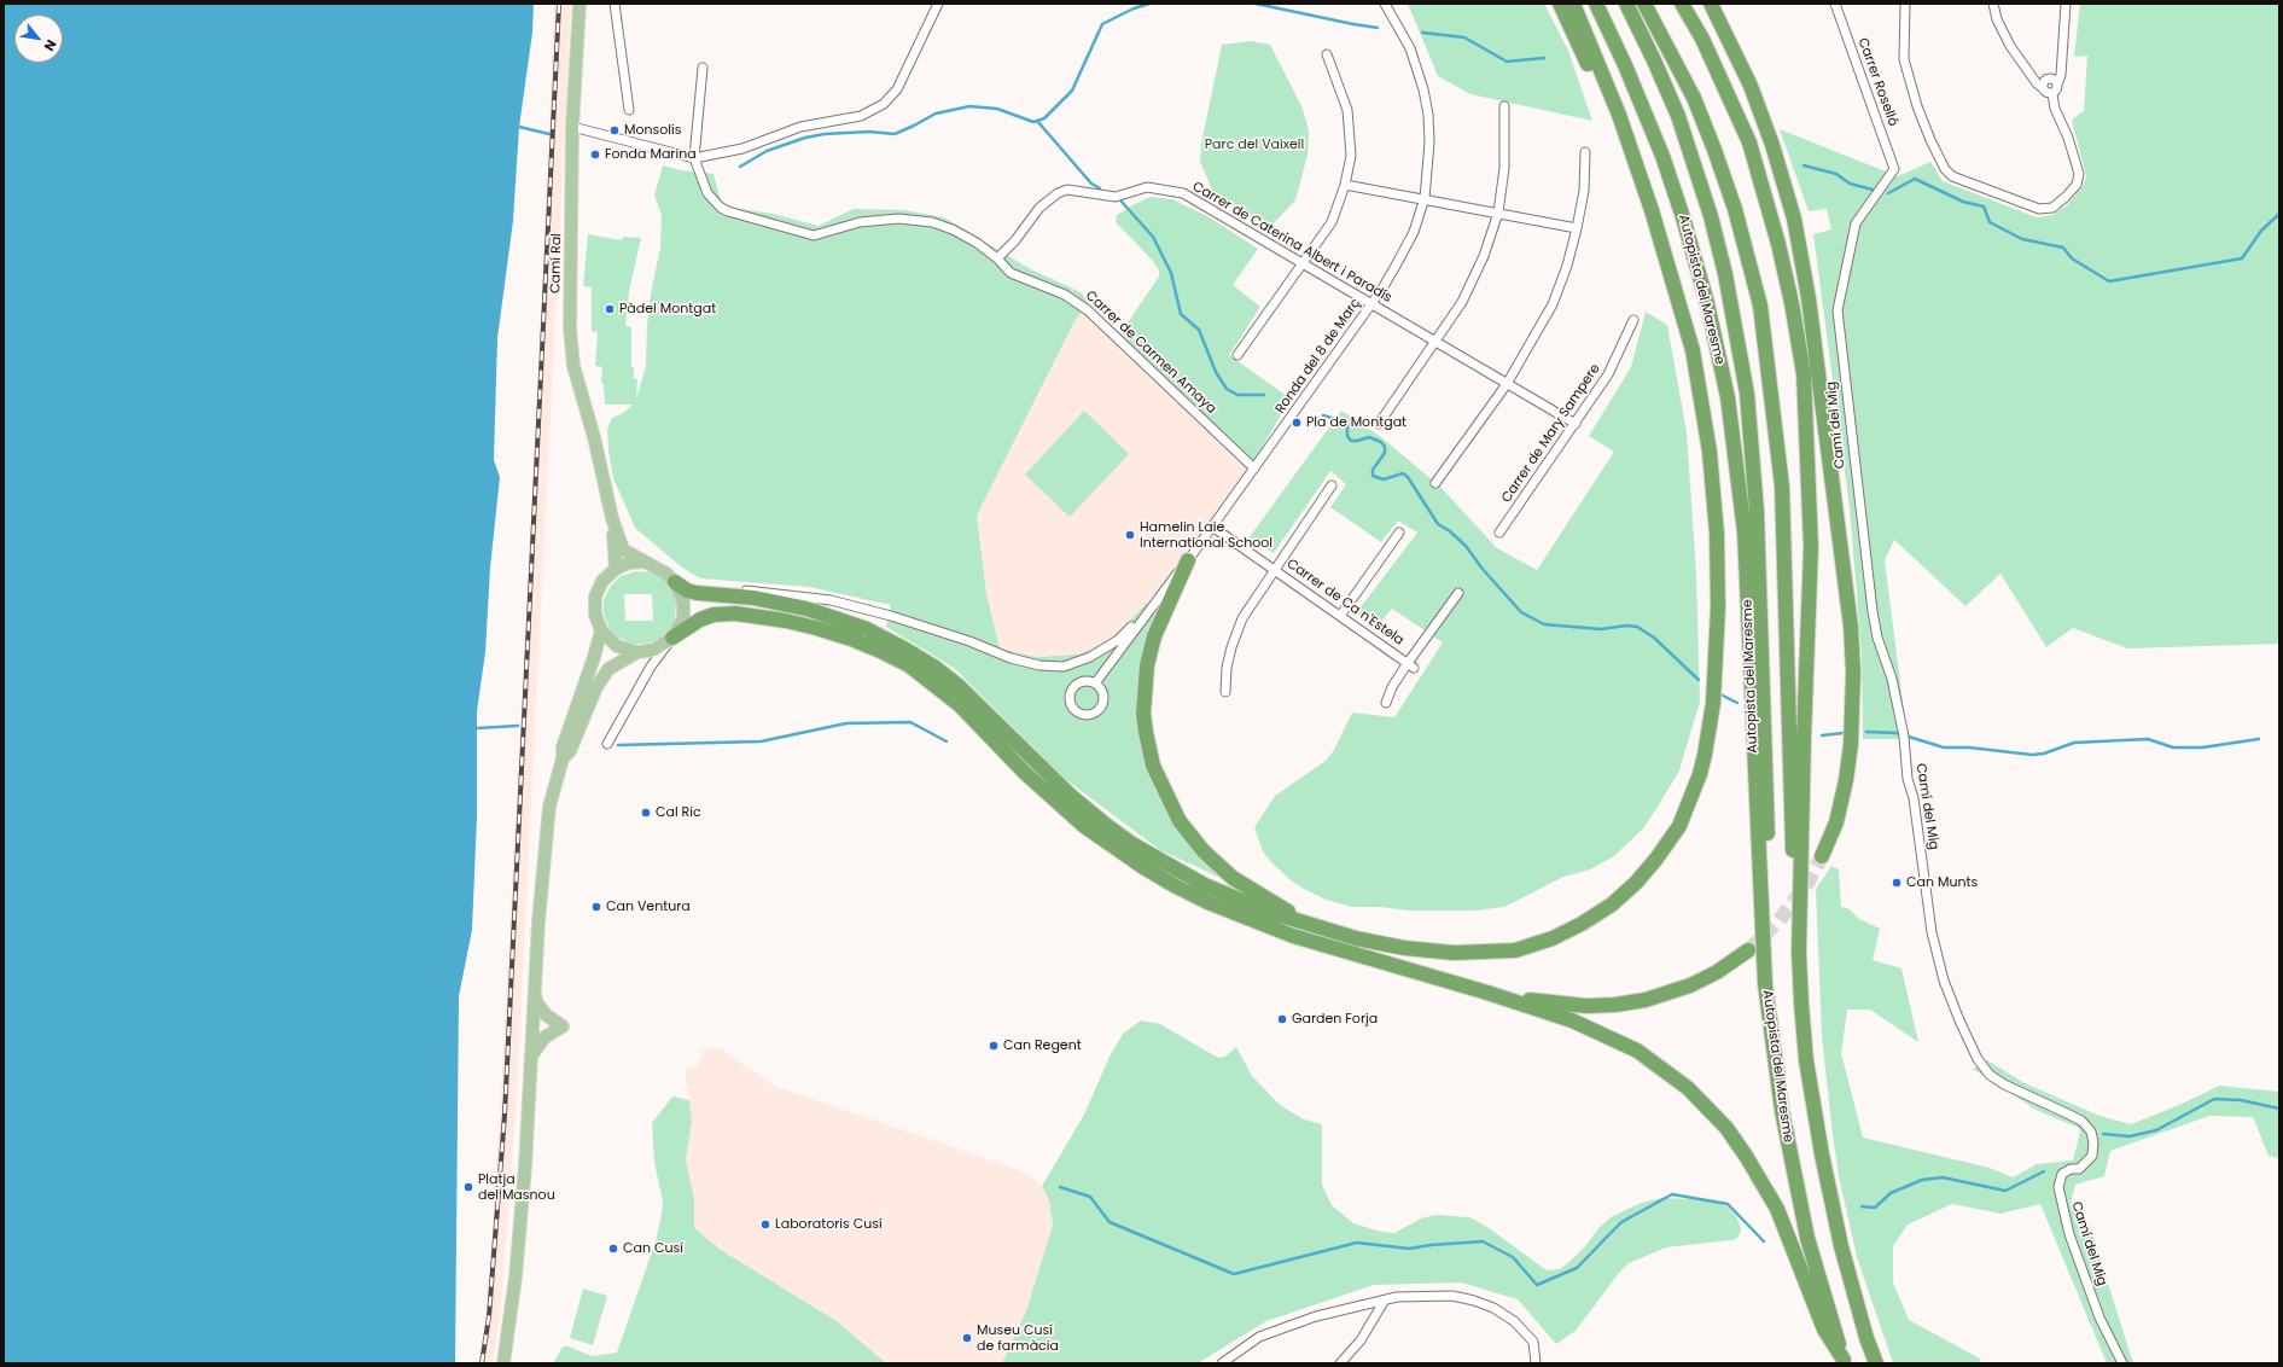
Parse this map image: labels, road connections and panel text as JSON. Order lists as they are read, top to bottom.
{
  "streets": {
    "highway": ["Autopista del Maresme"],
    "main road": ["Camí Ral"],
    "street": [
      "Carrer Roselló",
      "Carrer de Caterina Albert i Paradís",
      "Carrer de Carmen Amaya",
      "Ronda del 8 de Març",
      "Camí del Mig",
      "Carrer de Mary Sampere",
      "Carrer de Ca n'Estela"
    ]
  },
  "crossings": [
    ["Carrer Roselló", "Camí del Mig"],
    ["Carrer de Caterina Albert i Paradís", "Carrer de Carmen Amaya"],
    ["Carrer de Caterina Albert i Paradís", "Ronda del 8 de Març"],
    ["Carrer de Caterina Albert i Paradís", "Carrer de Mary Sampere"],
    ["Carrer de Carmen Amaya", "Ronda del 8 de Març"],
    ["Ronda del 8 de Març", "Carrer de Ca n'Estela"]
  ],
  "parks": ["Parc del Vaixell"],
  "places": [
    "Monsolís",
    "Fonda Marina",
    "Pàdel Montgat",
    "Pla de Montgat",
    "Hamelin Laie International School",
    "Cal Ric",
    "Can Munts",
    "Can Ventura",
    "Garden Forja",
    "Can Regent",
    "Platja del Masnou",
    "Laboratoris Cusí",
    "Can Cusí",
    "Museu Cusí de farmàcia"
  ],
  "north": "bottom right"
}
